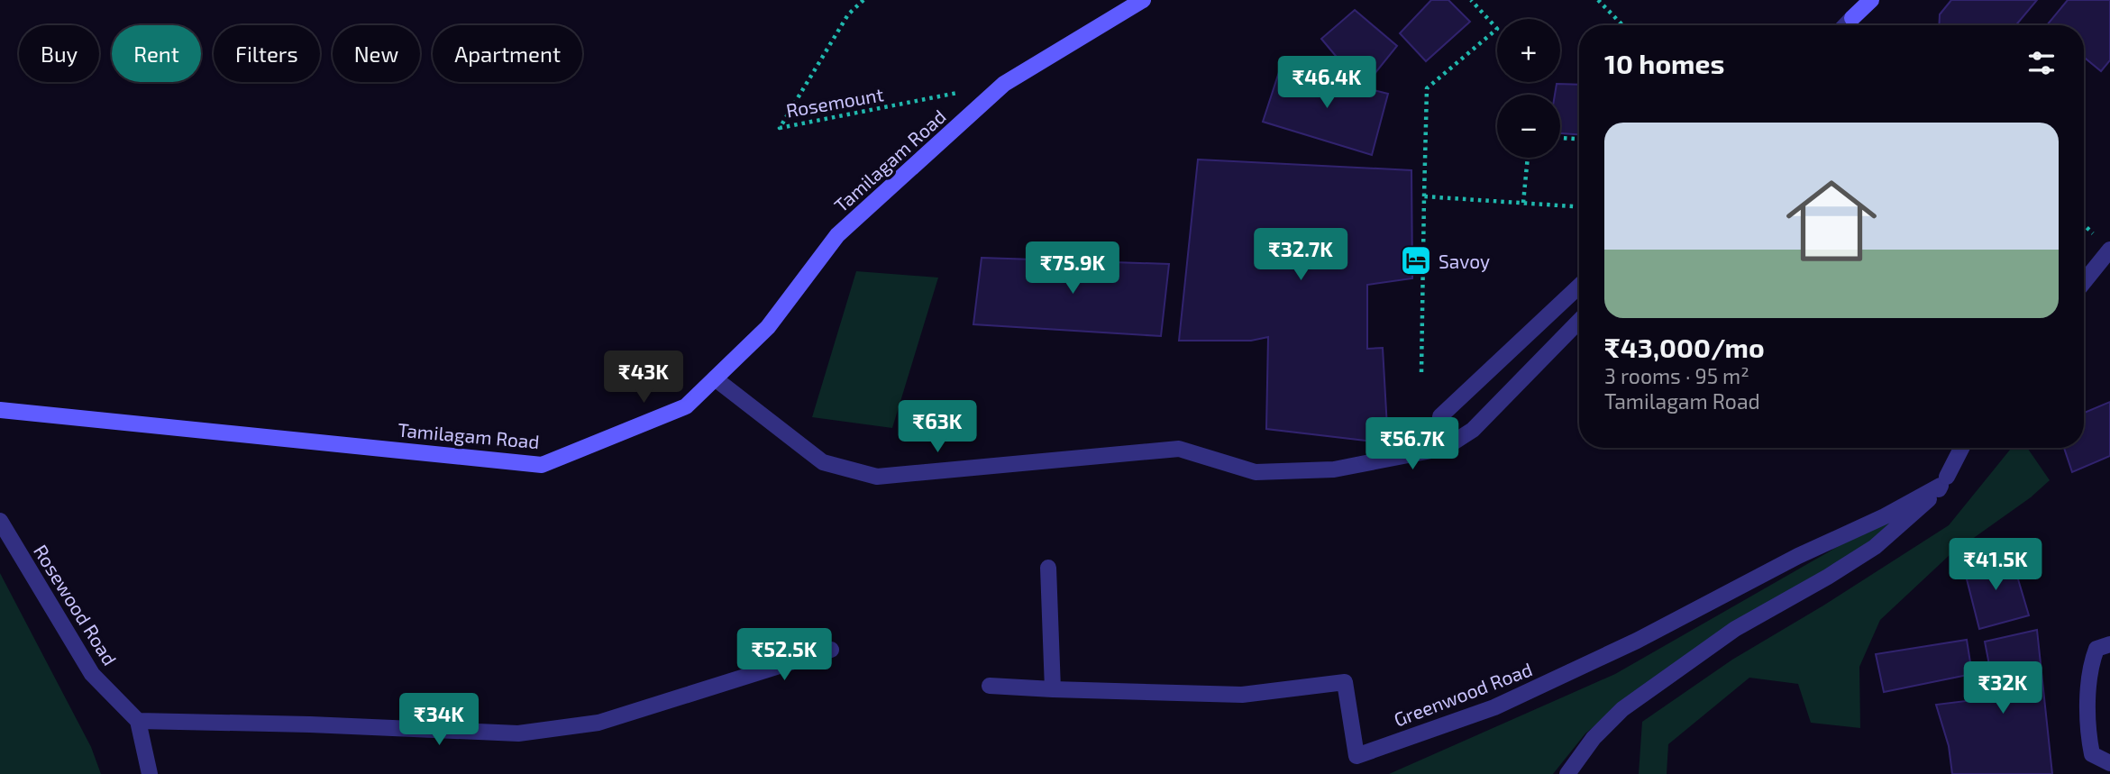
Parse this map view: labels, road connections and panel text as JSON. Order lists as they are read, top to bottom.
{
  "streets": {
    "street": ["Tamilagam Road", "Rosewood Road", "Greenwood Road"],
    "path": ["Rosemount"]
  },
  "crossings": [
    ["Rosemount", "Tamilagam Road"]
  ],
  "places": {
    "hotel": ["Savoy"]
  },
  "page": {
    "map_buttons": ["+", "−"],
    "chip": [
      "Buy",
      "Rent",
      "Filters",
      "New",
      "Apartment"
    ],
    "heading": "10 homes",
    "price": [
      "₹46.4K",
      "₹32.7K",
      "₹75.9K",
      "₹43K",
      "₹63K",
      "₹56.7K",
      "₹41.5K",
      "₹52.5K",
      "₹32K",
      "₹34K"
    ],
    "list": [
      {
        "name": "₹43,000/mo",
        "note": "3 rooms · 95 m² · Tamilagam Road"
      }
    ]
  }
}
